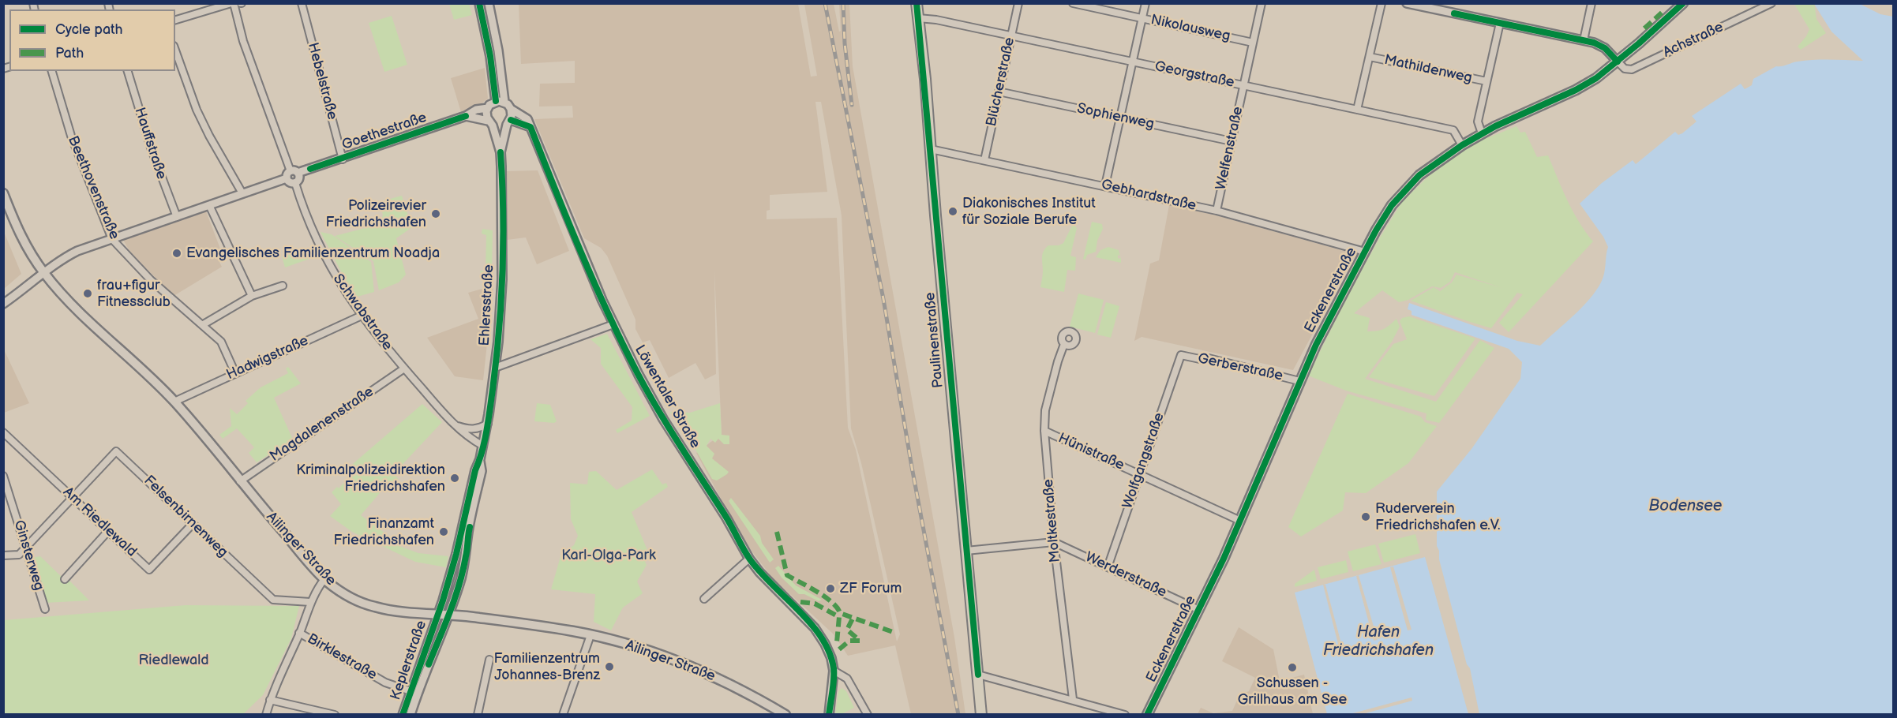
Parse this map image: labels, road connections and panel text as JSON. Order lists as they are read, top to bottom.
{
  "streets": {
    "main road": ["Eckenerstraße", "Paulinenstraße", "Ailinger Straße"],
    "street": [
      "Nikolausweg",
      "Achstraße",
      "Mathildenweg",
      "Georgstraße",
      "Hebelstraße",
      "Blücherstraße",
      "Sophienweg",
      "Goethestraße",
      "Hauffstraße",
      "Welfenstraße",
      "Beethovenstraße",
      "Gebhardstraße",
      "Ehlersstraße",
      "Schwabstraße",
      "Hadwigstraße",
      "Gerberstraße",
      "Löwentaler Straße",
      "Magdalenenstraße",
      "Hünistraße",
      "Wolfgangstraße",
      "Felsenbirnenweg",
      "Moltkestraße",
      "Am Riedlewald",
      "Ginsterweg",
      "Werderstraße",
      "Birklestraße",
      "Keplerstraße"
    ]
  },
  "crossings": [
    ["Nikolausweg", "Welfenstraße"],
    ["Achstraße", "Eckenerstraße"],
    ["Georgstraße", "Blücherstraße"],
    ["Georgstraße", "Welfenstraße"],
    ["Georgstraße", "Eckenerstraße"],
    ["Georgstraße", "Paulinenstraße"],
    ["Hebelstraße", "Goethestraße"],
    ["Blücherstraße", "Sophienweg"],
    ["Blücherstraße", "Gebhardstraße"],
    ["Sophienweg", "Welfenstraße"],
    ["Goethestraße", "Hauffstraße"],
    ["Goethestraße", "Beethovenstraße"],
    ["Goethestraße", "Ehlersstraße"],
    ["Goethestraße", "Schwabstraße"],
    ["Goethestraße", "Löwentaler Straße"],
    ["Goethestraße", "Ailinger Straße"],
    ["Welfenstraße", "Gebhardstraße"],
    ["Beethovenstraße", "Hadwigstraße"],
    ["Gebhardstraße", "Eckenerstraße"],
    ["Gebhardstraße", "Paulinenstraße"],
    ["Eckenerstraße", "Gerberstraße"],
    ["Eckenerstraße", "Hünistraße"],
    ["Eckenerstraße", "Werderstraße"],
    ["Ehlersstraße", "Schwabstraße"],
    ["Ehlersstraße", "Löwentaler Straße"],
    ["Ehlersstraße", "Ailinger Straße"],
    ["Ehlersstraße", "Keplerstraße"],
    ["Schwabstraße", "Hadwigstraße"],
    ["Schwabstraße", "Magdalenenstraße"],
    ["Hadwigstraße", "Ailinger Straße"],
    ["Gerberstraße", "Wolfgangstraße"],
    ["Magdalenenstraße", "Ailinger Straße"],
    ["Hünistraße", "Wolfgangstraße"],
    ["Hünistraße", "Moltkestraße"],
    ["Wolfgangstraße", "Werderstraße"],
    ["Felsenbirnenweg", "Am Riedlewald"],
    ["Moltkestraße", "Werderstraße"],
    ["Ailinger Straße", "Keplerstraße"],
    ["Birklestraße", "Keplerstraße"]
  ],
  "water": ["Bodensee", "Hafen Friedrichshafen"],
  "parks": ["Karl-Olga-Park", "Riedlewald"],
  "places": [
    "Diakonisches Institut für Soziale Berufe",
    "Polizeirevier Friedrichshafen",
    "Evangelisches Familienzentrum Noadja",
    "frau+figur Fitnessclub",
    "Kriminalpolizeidirektion Friedrichshafen",
    "Ruderverein Friedrichshafen e.V.",
    "Finanzamt Friedrichshafen",
    "ZF Forum",
    "Familienzentrum Johannes-Brenz",
    "Schussen - Grillhaus am See"
  ],
  "legend": ["Cycle path", "Path"]
}
